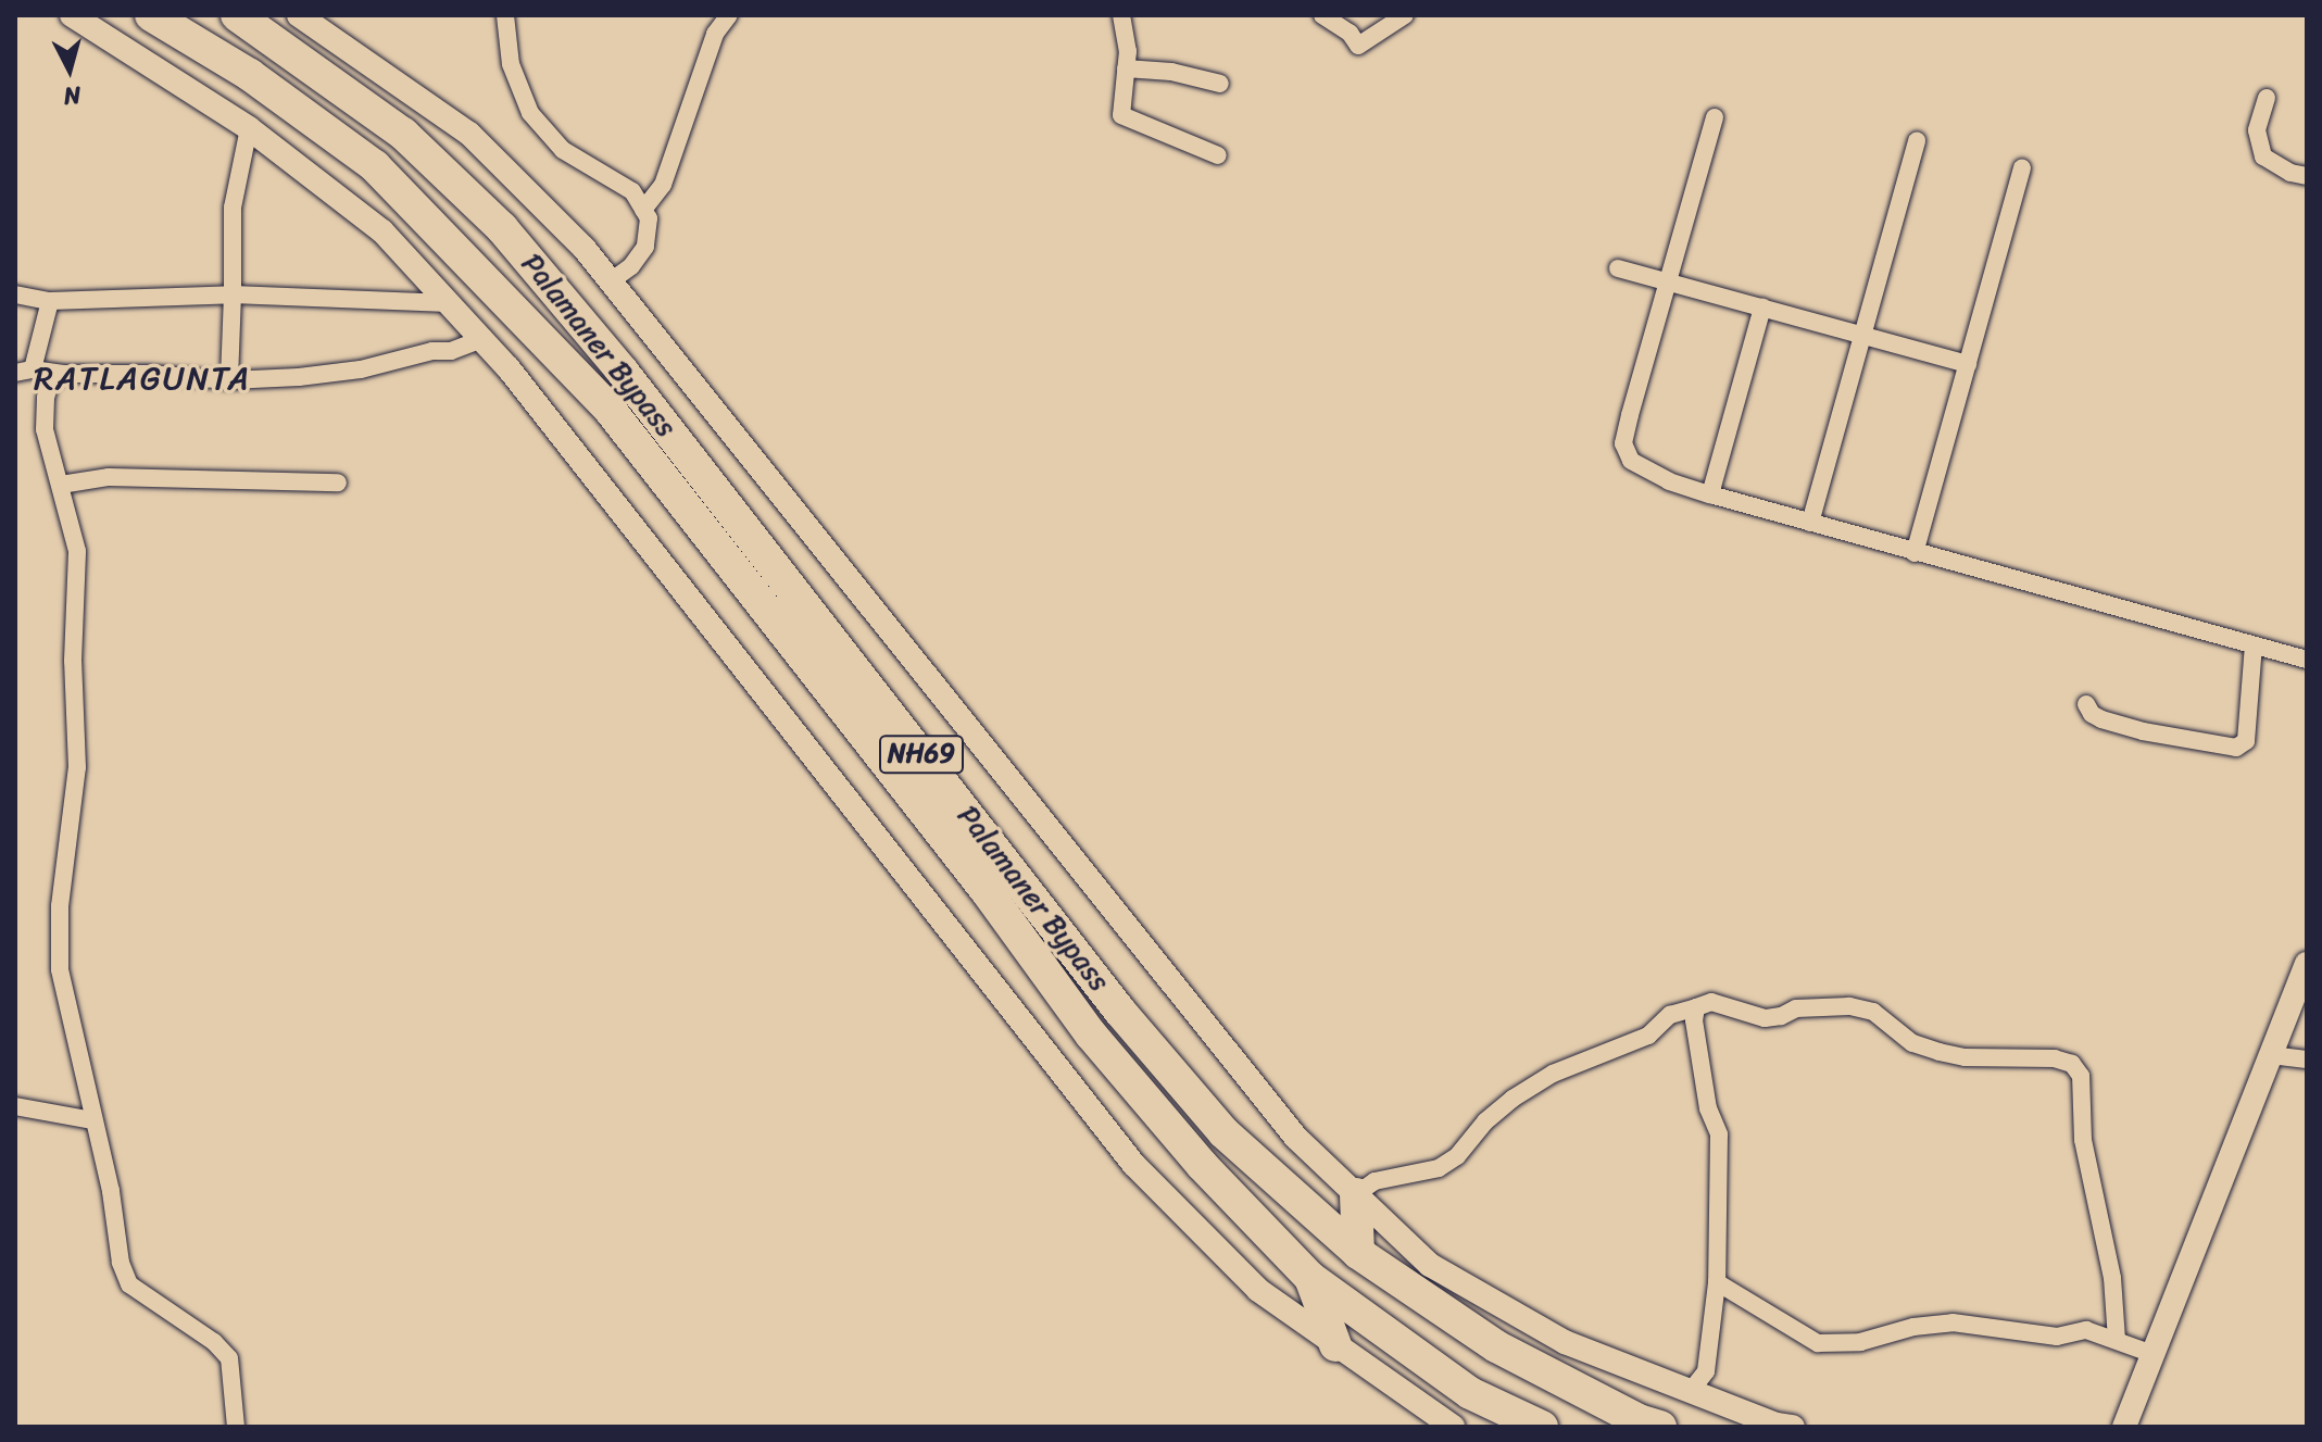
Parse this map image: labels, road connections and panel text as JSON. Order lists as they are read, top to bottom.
{
  "streets": {
    "highway": ["Palamaner Bypass", "NH69"]
  },
  "districts": ["RATLAGUNTA"],
  "north": "bottom"
}
